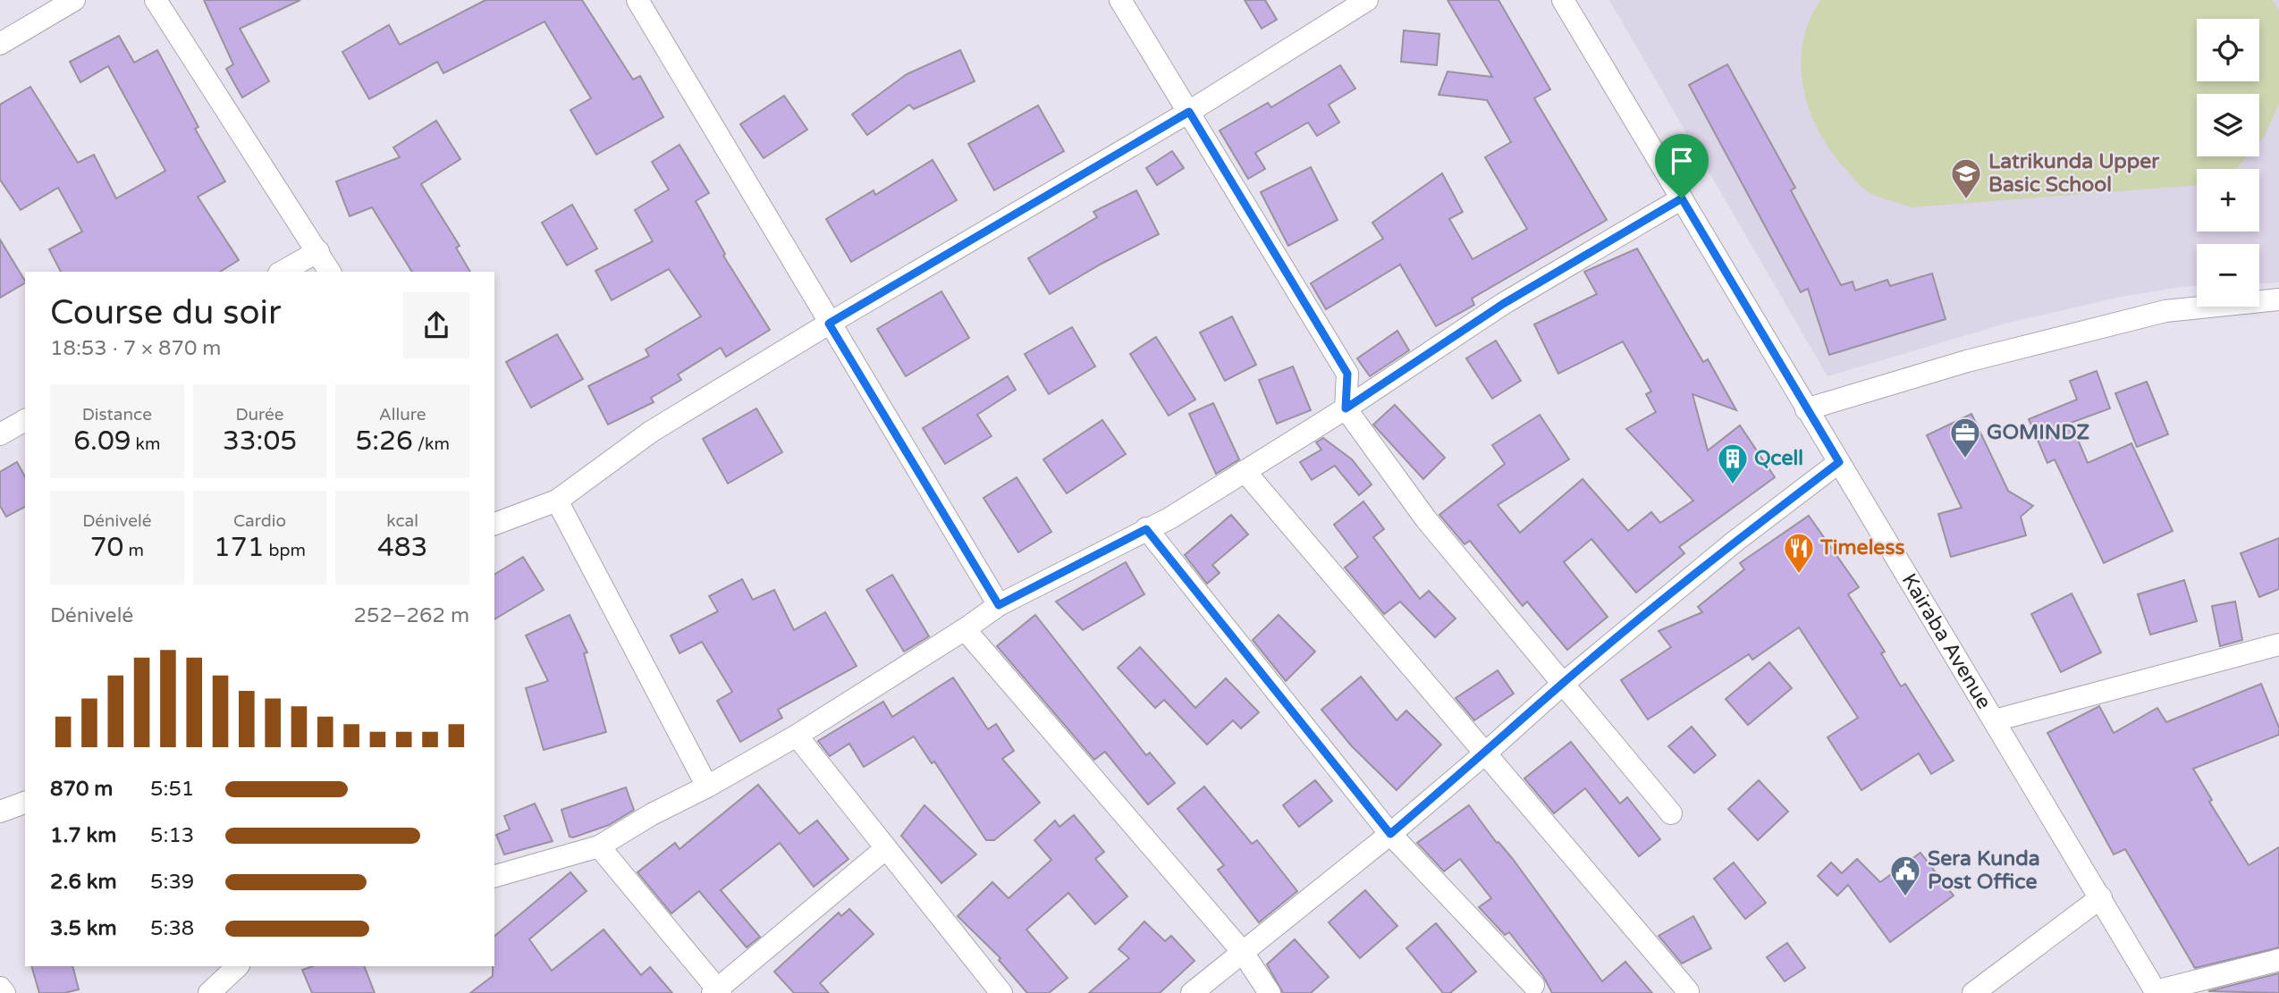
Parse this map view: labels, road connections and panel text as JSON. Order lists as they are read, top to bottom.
{
  "streets": {
    "street": ["Kairaba Avenue"]
  },
  "places": {
    "school or university": ["Latrikunda Upper Basic School"],
    "office": ["GOMINDZ"],
    "building": ["Qcell"],
    "restaurant": ["Timeless"],
    "public building": ["Sera Kunda Post Office"]
  },
  "page": {
    "map_buttons": ["+", "−"],
    "heading": ["Course du soir", "18:53 · 7 × 870 m"],
    "stats": [
      ["Distance", "6.09 km"],
      ["Durée", "33:05"],
      ["Allure", "5:26 /km"],
      ["Dénivelé", "70 m"],
      ["Cardio", "171 bpm"],
      ["kcal", "483"]
    ],
    "chart": ["Dénivelé", "252–262 m"],
    "list": [
      {
        "name": "870 m",
        "note": "5:51"
      },
      {
        "name": "1.7 km",
        "note": "5:13"
      },
      {
        "name": "2.6 km",
        "note": "5:39"
      },
      {
        "name": "3.5 km",
        "note": "5:38"
      }
    ]
  }
}
